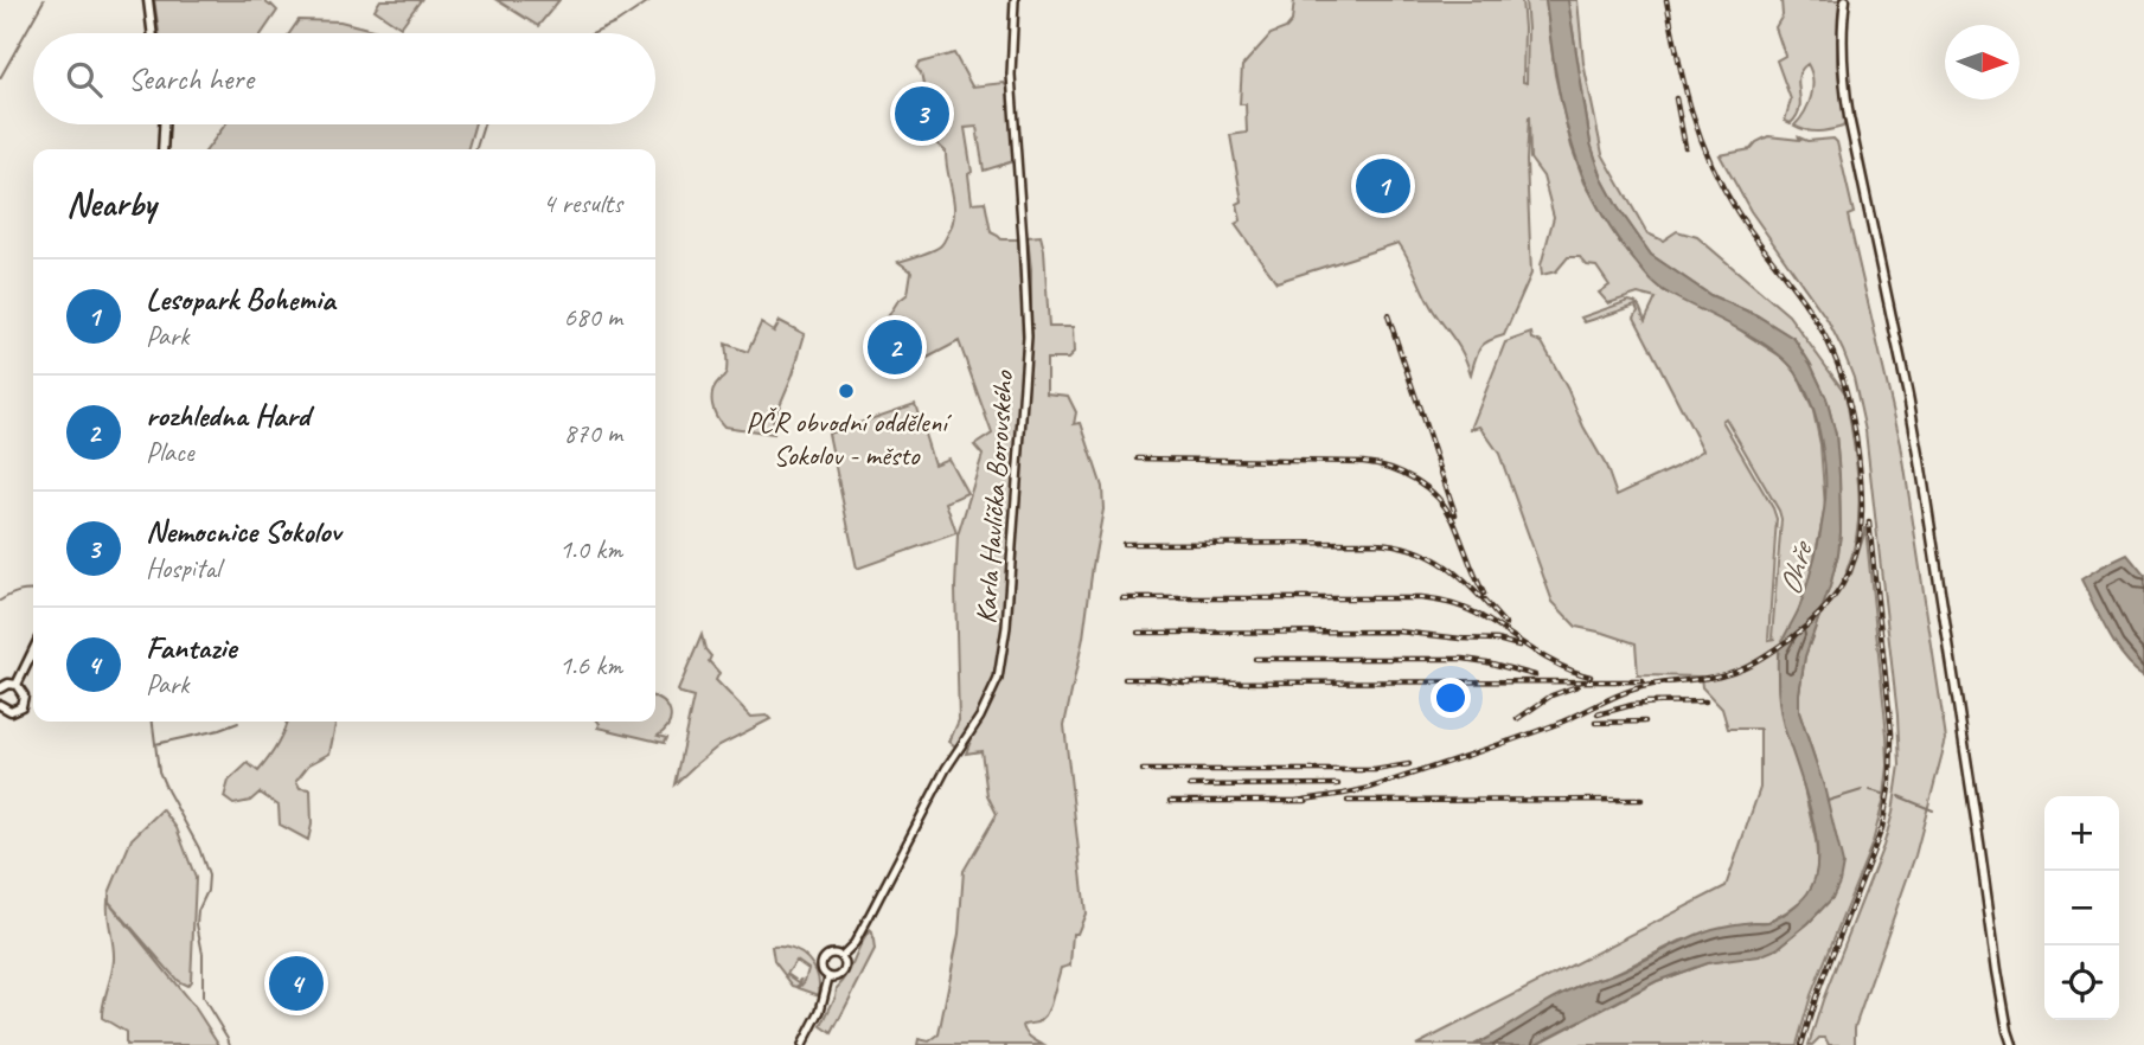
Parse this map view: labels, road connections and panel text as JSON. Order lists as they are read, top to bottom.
{
  "streets": {
    "street": ["Karla Havlíčka Borovského"]
  },
  "water": ["Ohře"],
  "places": ["PČR obvodní oddělení Sokolov - město"],
  "north": "right",
  "page": {
    "search": "Search here",
    "pins": [
      "3",
      "1",
      "2",
      "4"
    ],
    "heading": ["Nearby", "4 results"],
    "list": [
      {
        "mark": "1",
        "name": "Lesopark Bohemia",
        "note": "Park",
        "value": "680 m"
      },
      {
        "mark": "2",
        "name": "rozhledna Hard",
        "note": "Place",
        "value": "870 m"
      },
      {
        "mark": "3",
        "name": "Nemocnice Sokolov",
        "note": "Hospital",
        "value": "1.0 km"
      },
      {
        "mark": "4",
        "name": "Fantazie",
        "note": "Park",
        "value": "1.6 km"
      }
    ],
    "map_buttons": ["+", "−"]
  }
}
